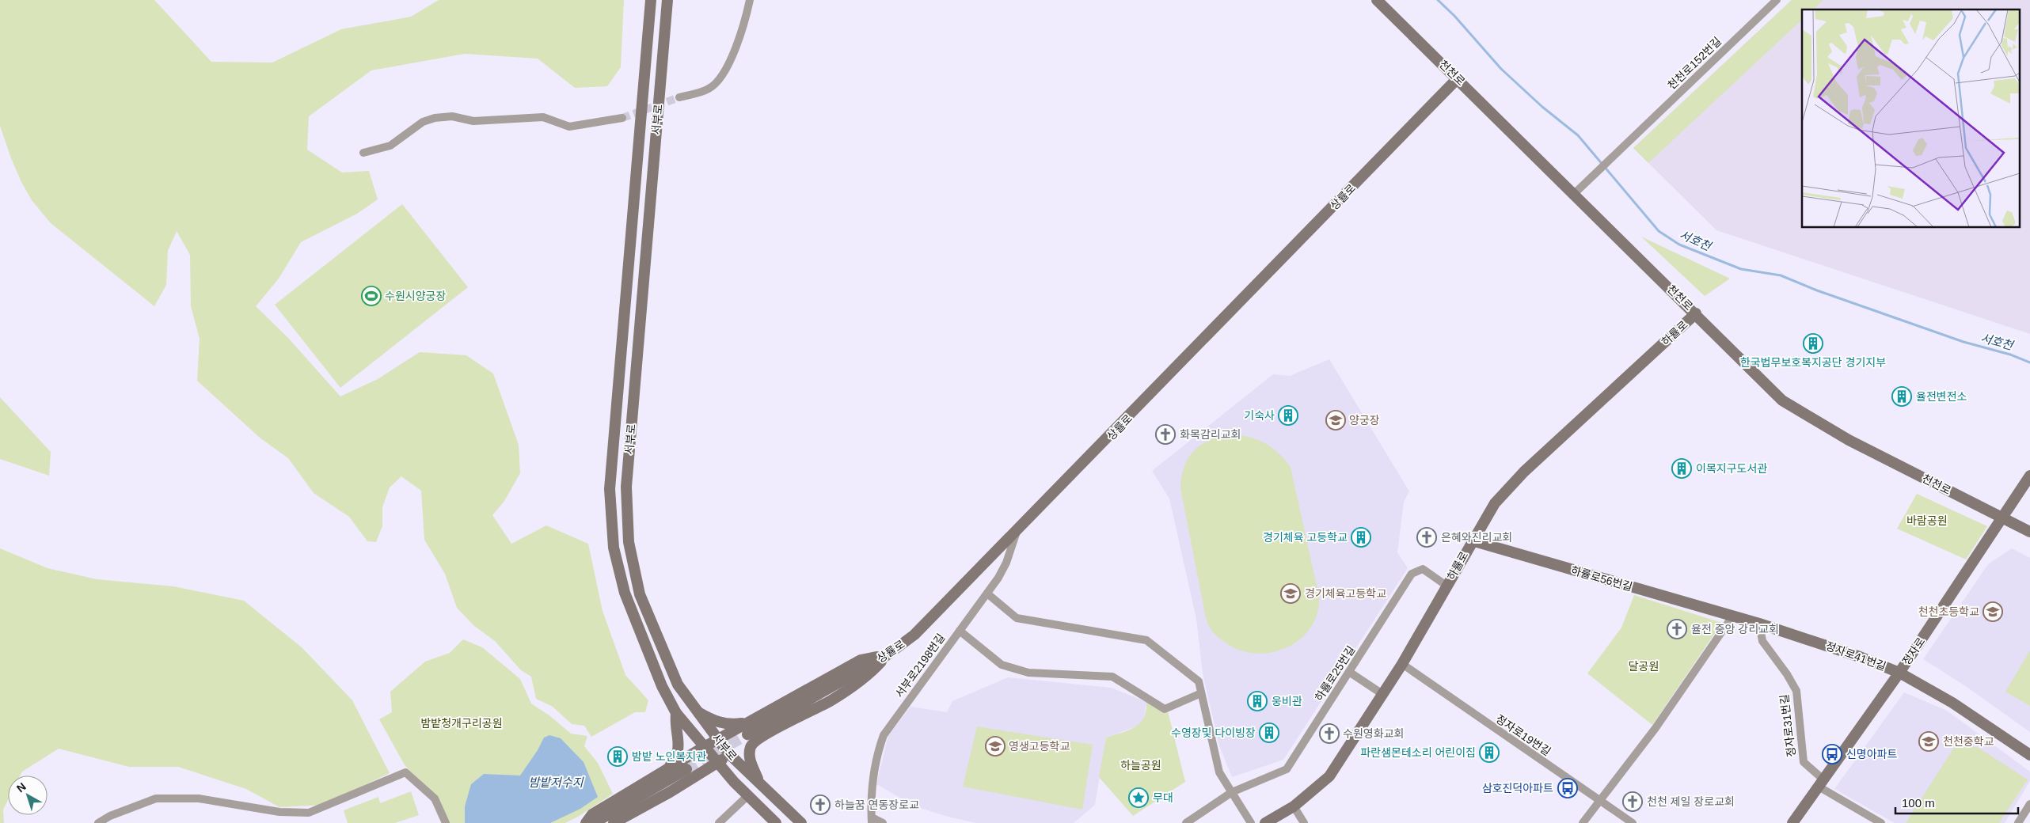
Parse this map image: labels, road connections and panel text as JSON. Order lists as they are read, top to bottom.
{
  "streets": {
    "street": [
      "천천로152번길",
      "천천로",
      "서부로",
      "상률로",
      "하률로",
      "하률로56번길",
      "정자로",
      "정자로41번길",
      "서부로2198번길",
      "하률로25번길",
      "정자로31번길",
      "정자로19번길"
    ]
  },
  "crossings": [
    ["천천로152번길", "천천로"],
    ["천천로", "상률로"],
    ["천천로", "하률로"],
    ["천천로", "정자로"],
    ["상률로", "서부로2198번길"],
    ["하률로", "하률로56번길"],
    ["하률로", "하률로25번길"],
    ["하률로", "정자로19번길"],
    ["하률로56번길", "정자로41번길"],
    ["정자로", "정자로41번길"],
    ["정자로", "정자로31번길"],
    ["정자로41번길", "정자로31번길"]
  ],
  "water": ["서호천", "밤밭저수지"],
  "parks": [
    "바람공원",
    "달공원",
    "밤밭청개구리공원",
    "하늘공원"
  ],
  "places": {
    "sports": ["수원시양궁장"],
    "building": [
      "한국법무보호복지공단 경기지부",
      "율전변전소",
      "기숙사",
      "이목지구도서관",
      "경기체육 고등학교",
      "웅비관",
      "수영장및 다이빙장",
      "파란샘몬테소리 어린이집",
      "밤밭 노인복지관"
    ],
    "school or university": [
      "양궁장",
      "경기체육고등학교",
      "천천초등학교",
      "천천중학교",
      "영생고등학교"
    ],
    "church": [
      "화목감리교회",
      "은혜와진리교회",
      "율전 중앙 강리교회",
      "수원영화교회",
      "천천 제일 장로교회",
      "하늘꿈 연동장로교"
    ],
    "bus stop": ["신명아파트", "삼호진덕아파트"],
    "place": ["무대"]
  },
  "scale_bar": "100 m",
  "north": "top left"
}
